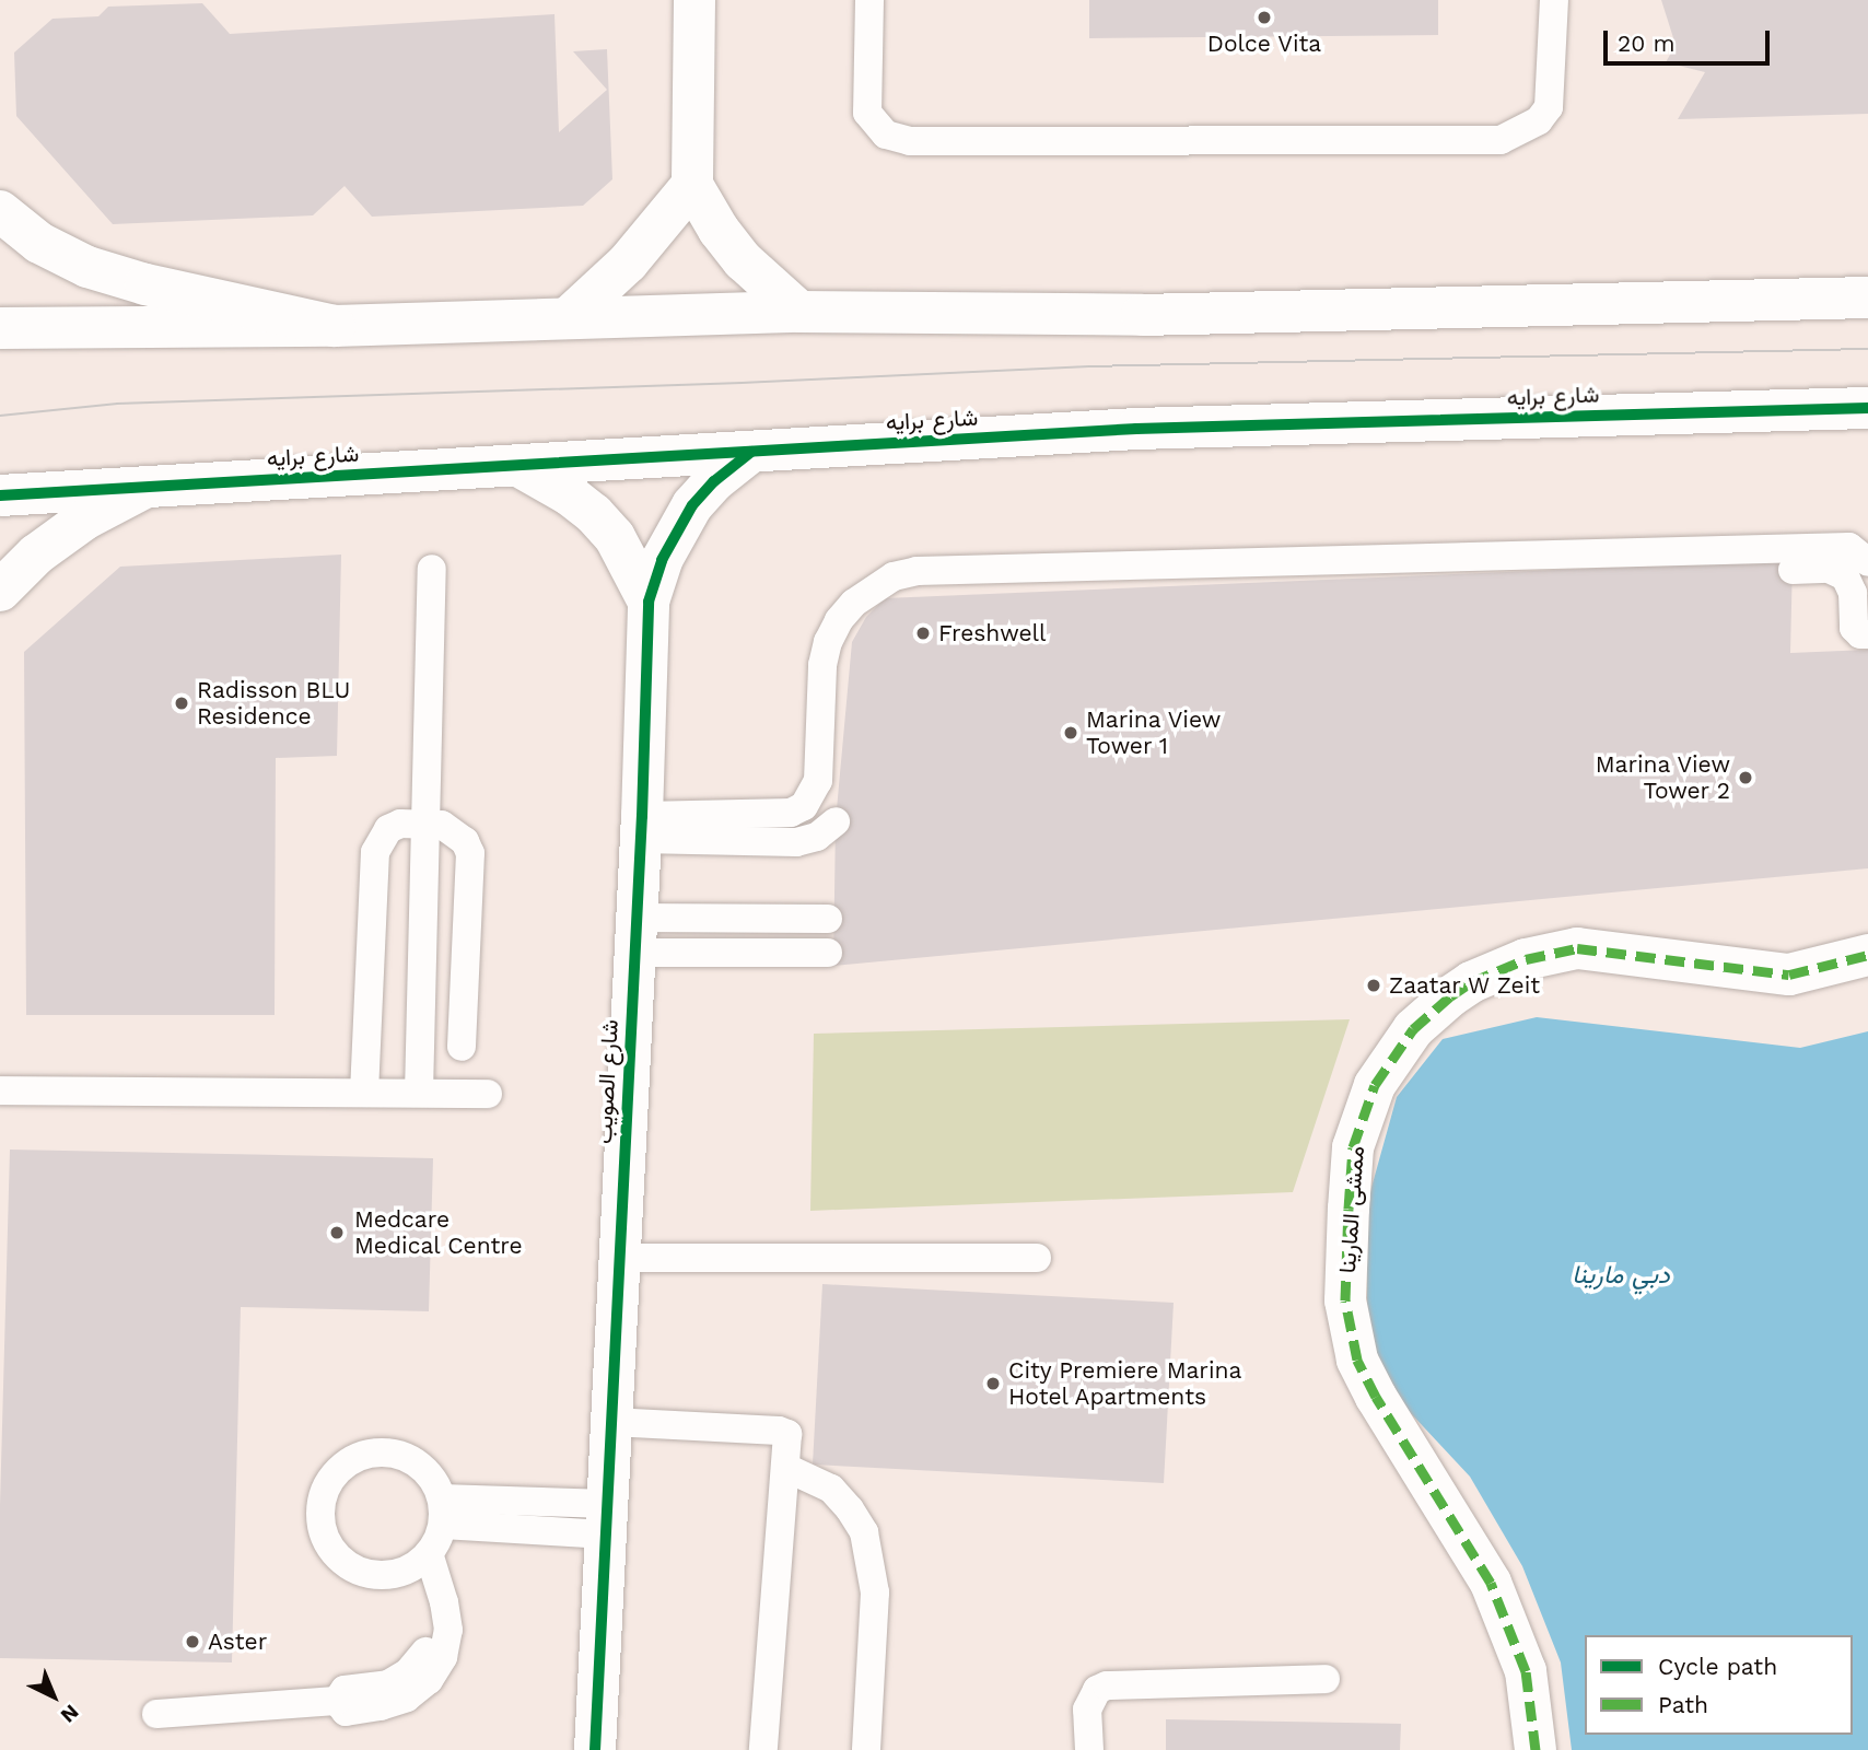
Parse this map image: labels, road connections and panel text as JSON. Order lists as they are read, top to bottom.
{
  "streets": {
    "street": ["شارع برايه", "شارع الصويب", "ممشى المارينا"]
  },
  "crossings": [
    ["شارع برايه", "شارع الصويب"]
  ],
  "water": ["دبي مارينا"],
  "places": [
    "Dolce Vita",
    "Freshwell",
    "Radisson BLU Residence",
    "Marina View Tower 1",
    "Marina View Tower 2",
    "Zaatar W Zeit",
    "Medcare Medical Centre",
    "City Premiere Marina Hotel Apartments",
    "Aster"
  ],
  "legend": ["Cycle path", "Path"],
  "scale_bar": "20 m",
  "north": "bottom right"
}
